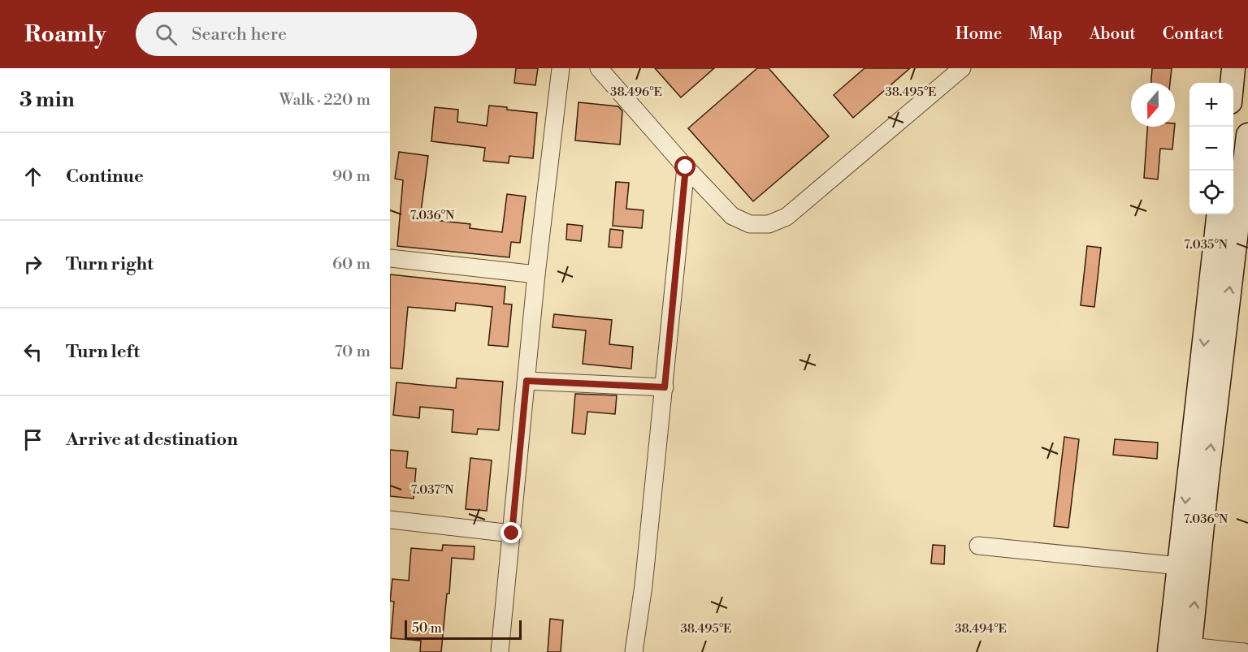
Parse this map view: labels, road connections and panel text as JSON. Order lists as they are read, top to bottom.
{
  "scale_bar": "50 m",
  "north": "bottom",
  "page": {
    "header": "Roamly",
    "search": "Search here",
    "nav": [
      "Home",
      "Map",
      "About",
      "Contact"
    ],
    "heading": ["3 min", "Walk · 220 m"],
    "map_buttons": ["+", "−"],
    "list": [
      ["Continue", "90 m"],
      ["Turn right", "60 m"],
      ["Turn left", "70 m"],
      "Arrive at destination"
    ],
    "scale": "50 m"
  },
  "coordinates": [
    "38.496°E",
    "38.495°E",
    "7.036°N",
    "7.035°N",
    "7.037°N",
    "38.494°E"
  ]
}
